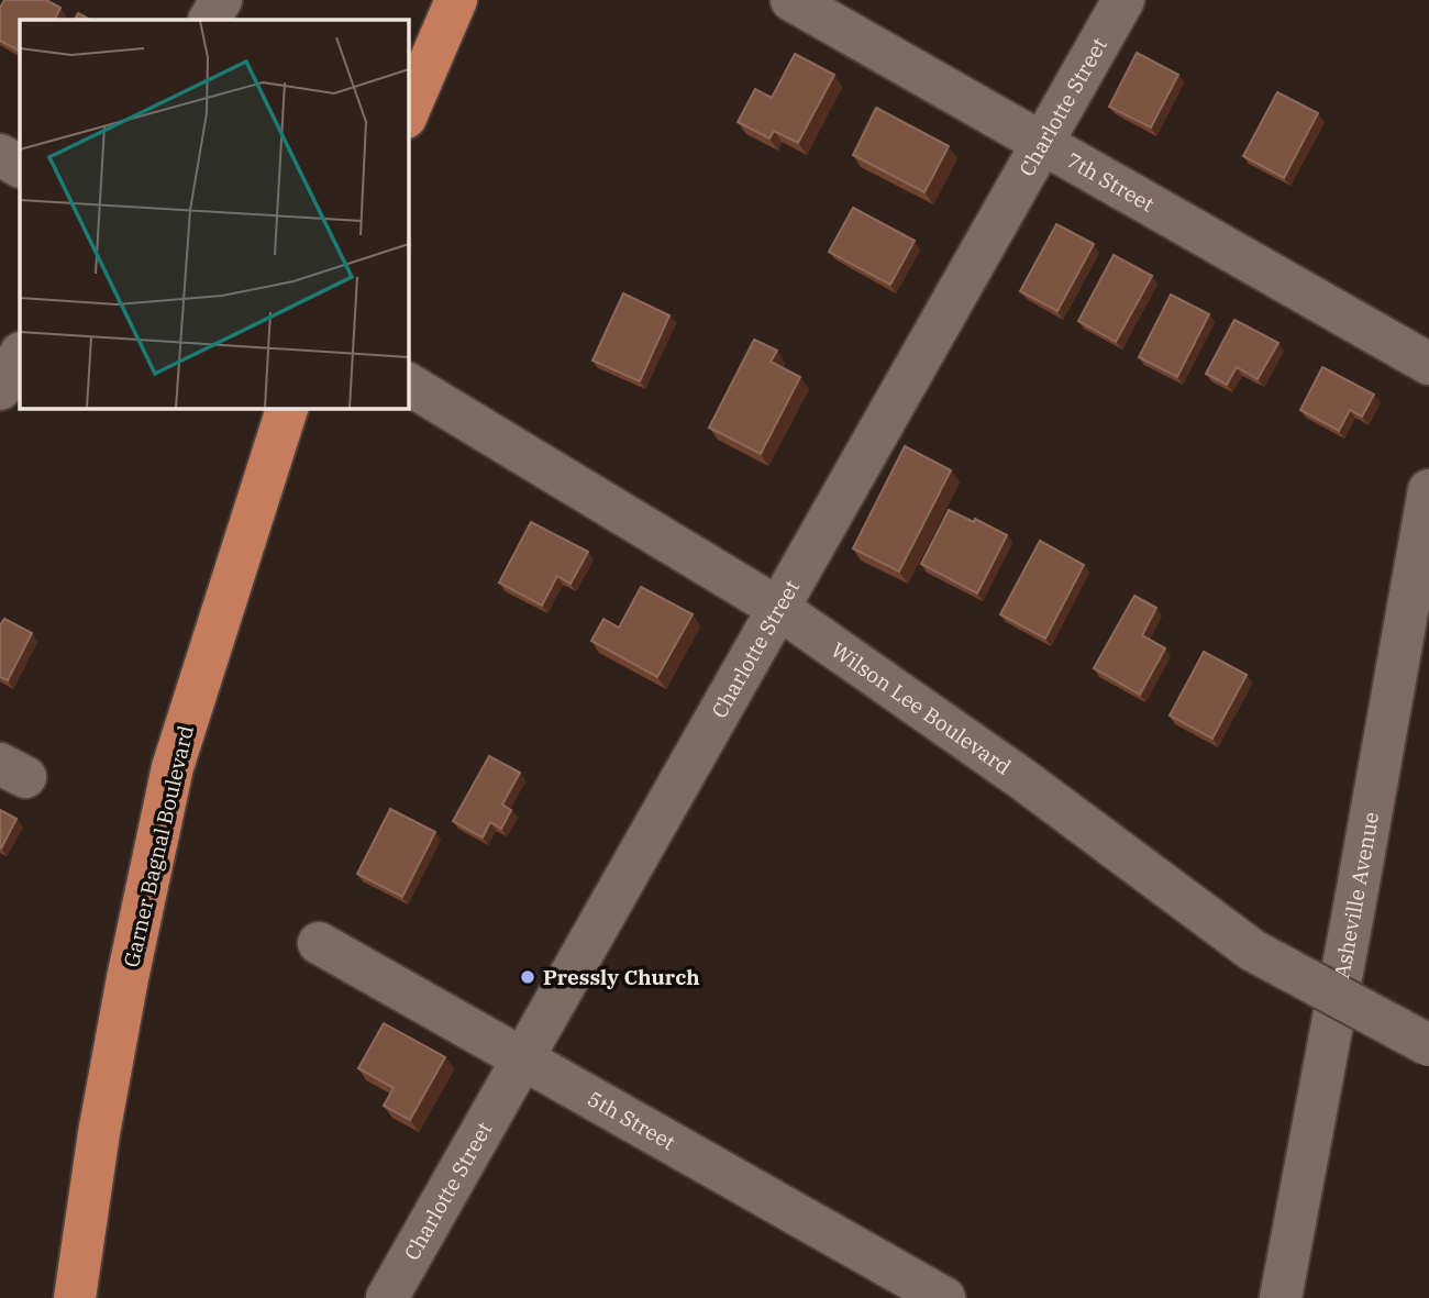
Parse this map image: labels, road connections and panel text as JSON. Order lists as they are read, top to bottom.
{
  "streets": {
    "highway": ["Garner Bagnal Boulevard"],
    "street": [
      "Charlotte Street",
      "7th Street",
      "Wilson Lee Boulevard",
      "Asheville Avenue",
      "5th Street"
    ]
  },
  "crossings": [
    ["Charlotte Street", "7th Street"],
    ["Charlotte Street", "Wilson Lee Boulevard"],
    ["Charlotte Street", "5th Street"]
  ],
  "places": ["Pressly Church"]
}
